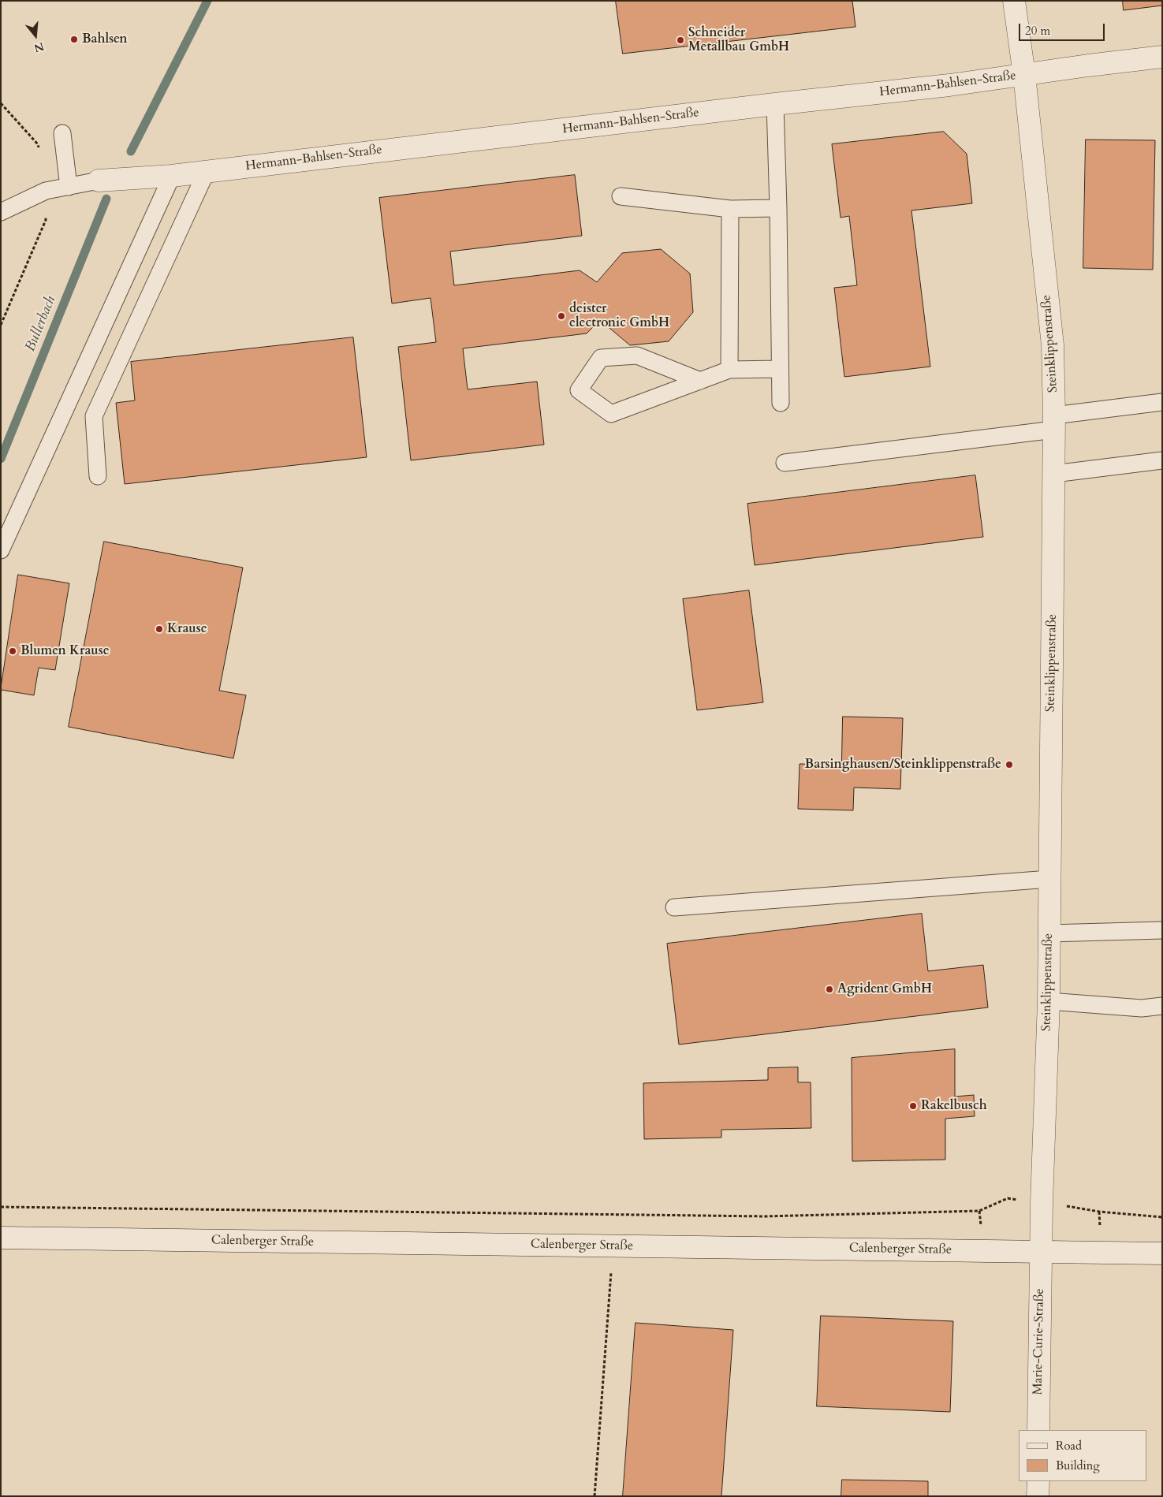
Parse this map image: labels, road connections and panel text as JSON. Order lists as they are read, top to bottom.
{
  "streets": {
    "street": [
      "Hermann-Bahlsen-Straße",
      "Steinklippenstraße",
      "Calenberger Straße",
      "Marie-Curie-Straße"
    ]
  },
  "crossings": [
    ["Hermann-Bahlsen-Straße", "Steinklippenstraße"],
    ["Steinklippenstraße", "Calenberger Straße"],
    ["Steinklippenstraße", "Marie-Curie-Straße"],
    ["Calenberger Straße", "Marie-Curie-Straße"]
  ],
  "water": ["Bullerbach"],
  "places": [
    "Bahlsen",
    "Schneider Metallbau GmbH",
    "deister electronic GmbH",
    "Krause",
    "Blumen Krause",
    "Barsinghausen/Steinklippenstraße",
    "Agrident GmbH",
    "Rakelbusch"
  ],
  "legend": ["Road", "Building"],
  "scale_bar": "20 m",
  "north": "bottom"
}
